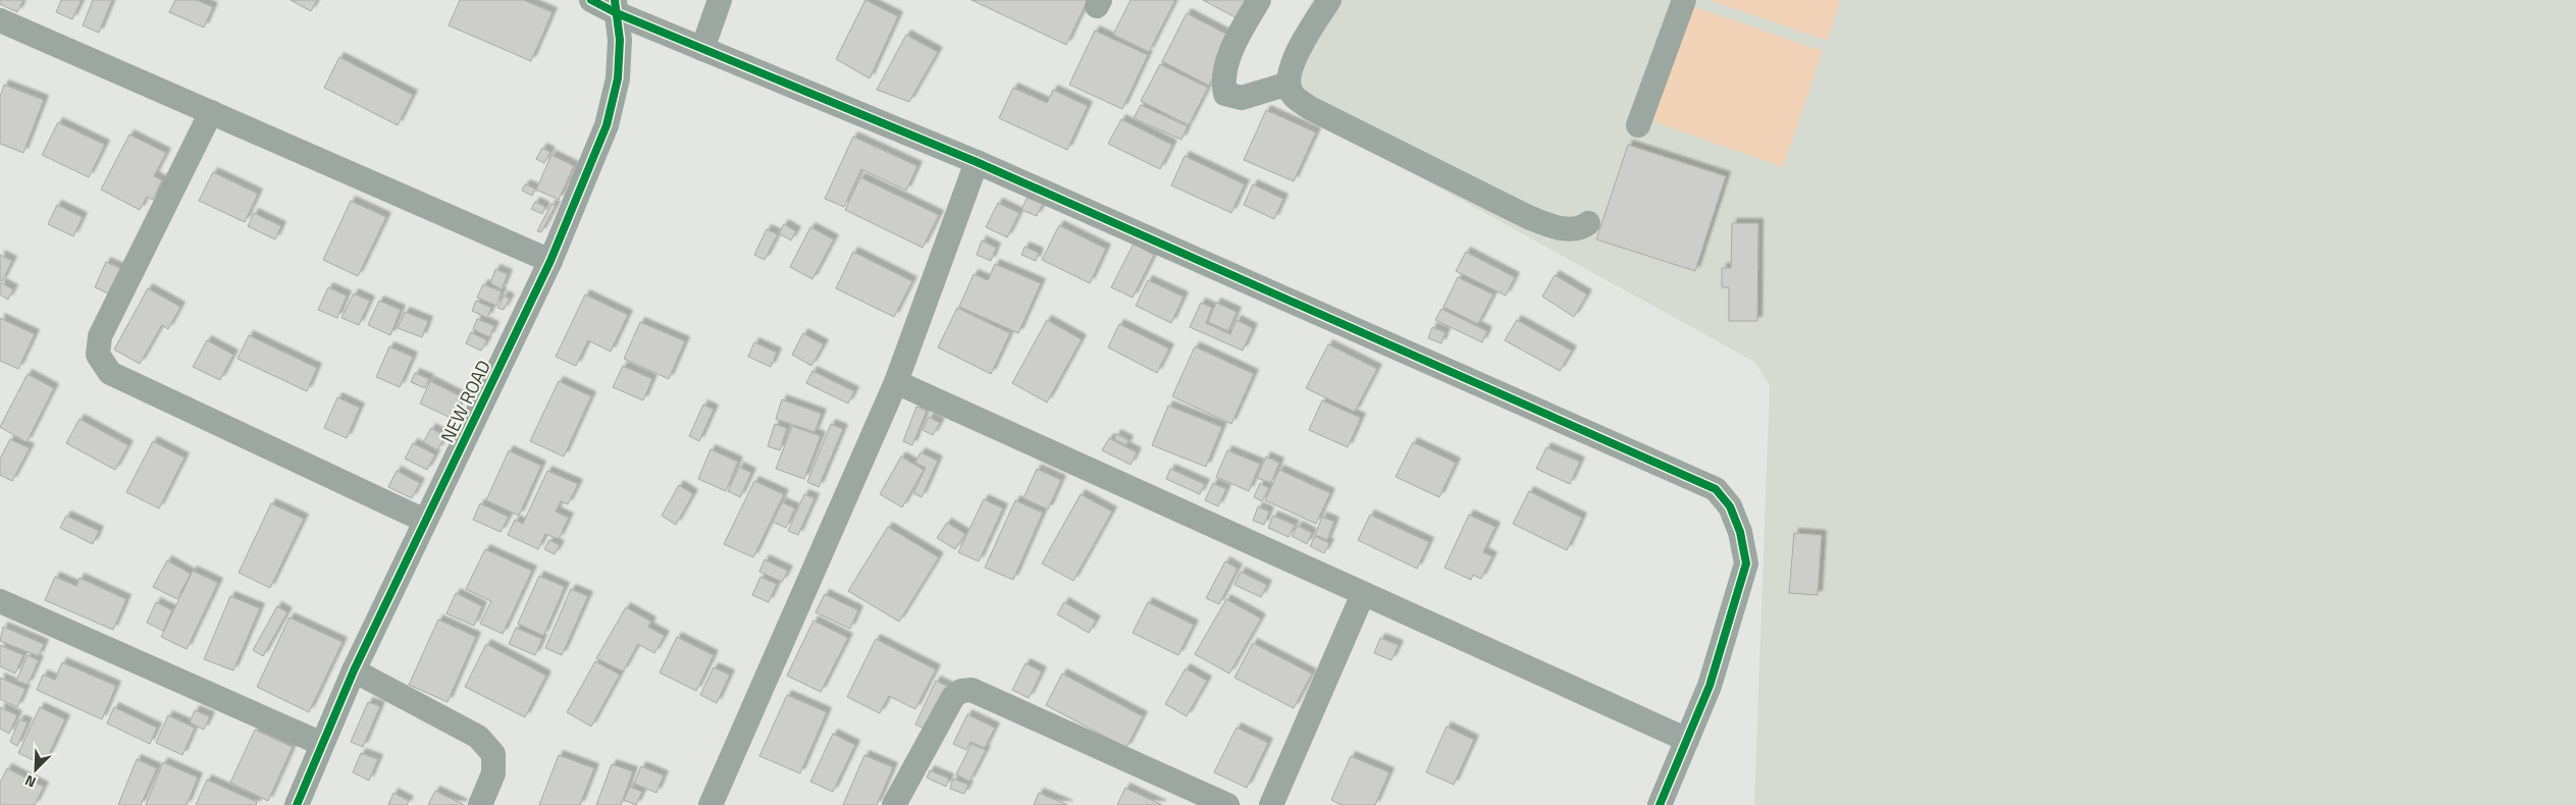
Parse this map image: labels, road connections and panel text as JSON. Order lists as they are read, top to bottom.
{
  "streets": {
    "street": ["NEW ROAD"]
  },
  "north": "bottom left"
}
